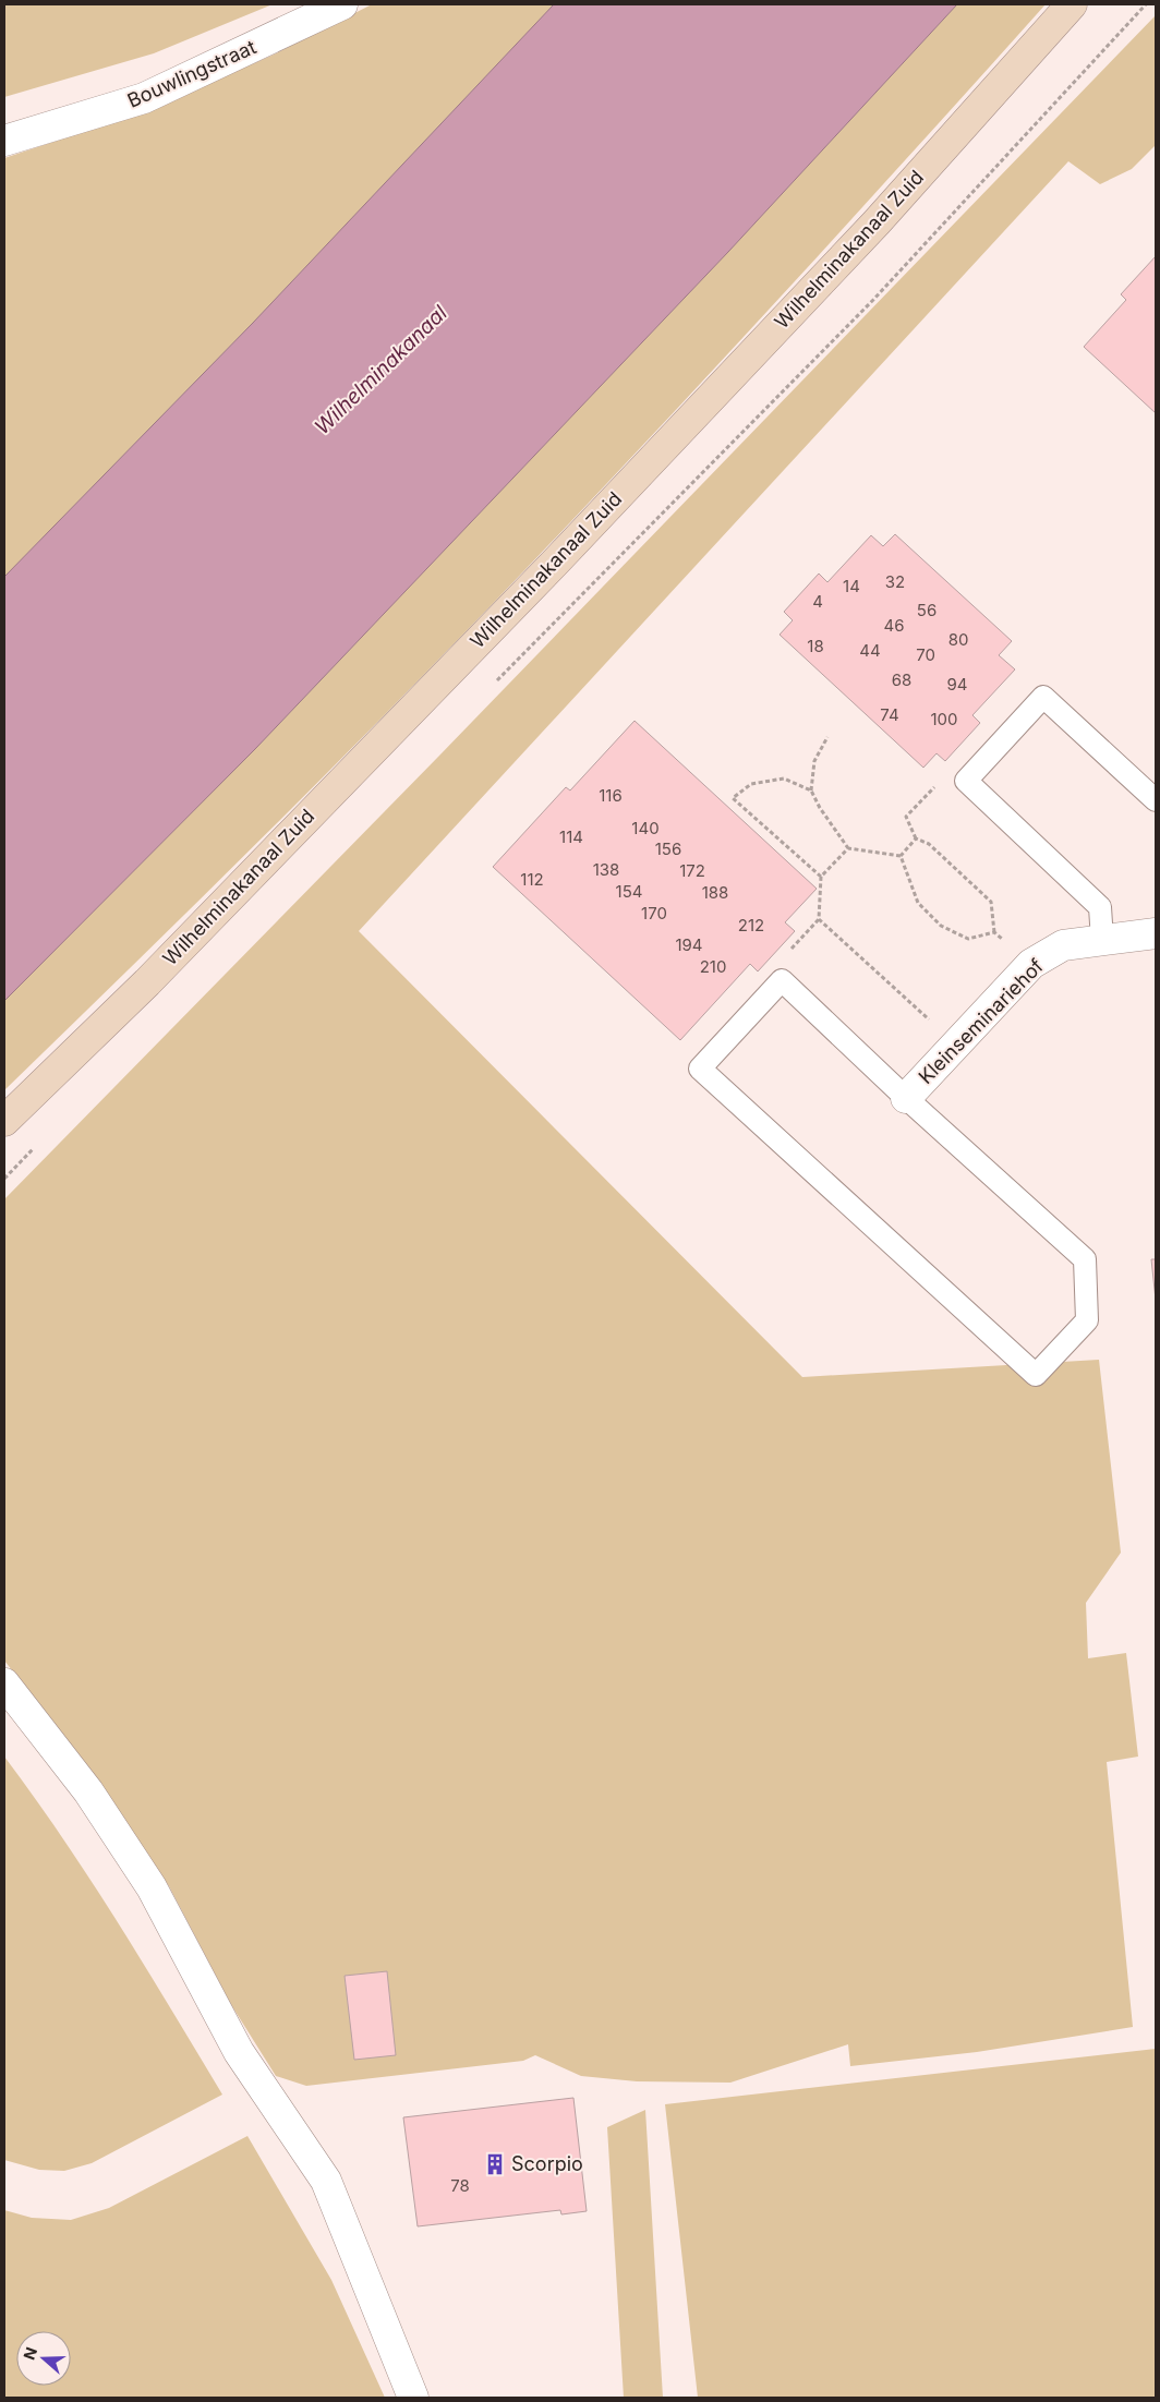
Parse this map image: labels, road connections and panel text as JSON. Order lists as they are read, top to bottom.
{
  "streets": {
    "street": ["Bouwlingstraat", "Wilhelminakanaal Zuid", "Kleinseminariehof"]
  },
  "water": ["Wilhelminakanaal"],
  "places": {
    "building": ["Scorpio"]
  },
  "house_numbers": [
    "32",
    "14",
    "4",
    "56",
    "46",
    "80",
    "18",
    "44",
    "70",
    "68",
    "94",
    "74",
    "100",
    "116",
    "140",
    "114",
    "156",
    "138",
    "172",
    "112",
    "154",
    "188",
    "170",
    "212",
    "194",
    "210",
    "78"
  ],
  "north": "left"
}
